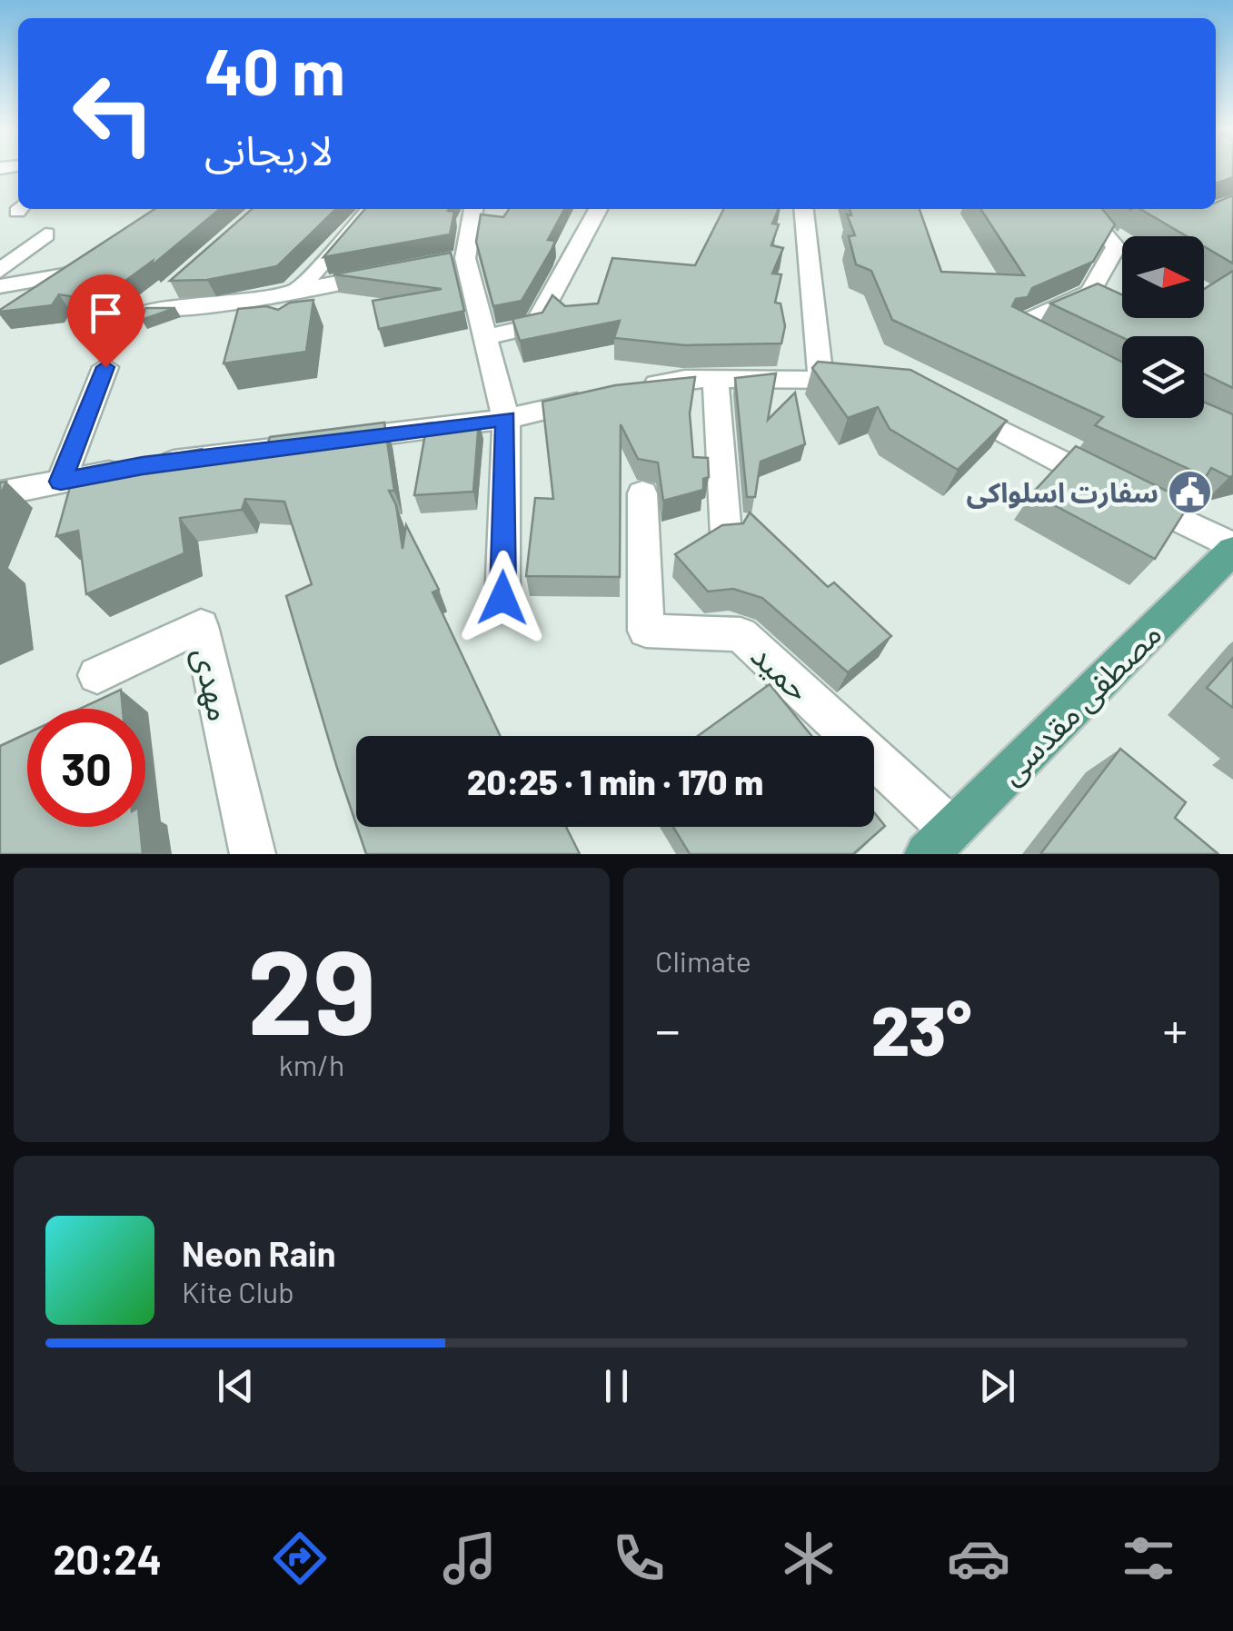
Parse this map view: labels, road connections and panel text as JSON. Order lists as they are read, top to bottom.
{
  "streets": {
    "main road": ["مصطفی مقدسی"],
    "street": ["حمید", "مهدی"]
  },
  "crossings": [
    ["حمید", "مصطفی مقدسی"]
  ],
  "places": {
    "public building": ["سفارت اسلواکی"]
  },
  "north": "right",
  "page": {
    "turn": ["40 m", "لاریجانی"],
    "limit": "30",
    "trip": "20:25 · 1 min · 170 m",
    "tile": [
      ["29", "km/h"],
      "Climate"
    ],
    "heat": ["−", "23°", "+"],
    "song": ["Neon Rain", "Kite Club"],
    "tabs": "20:24"
  }
}
